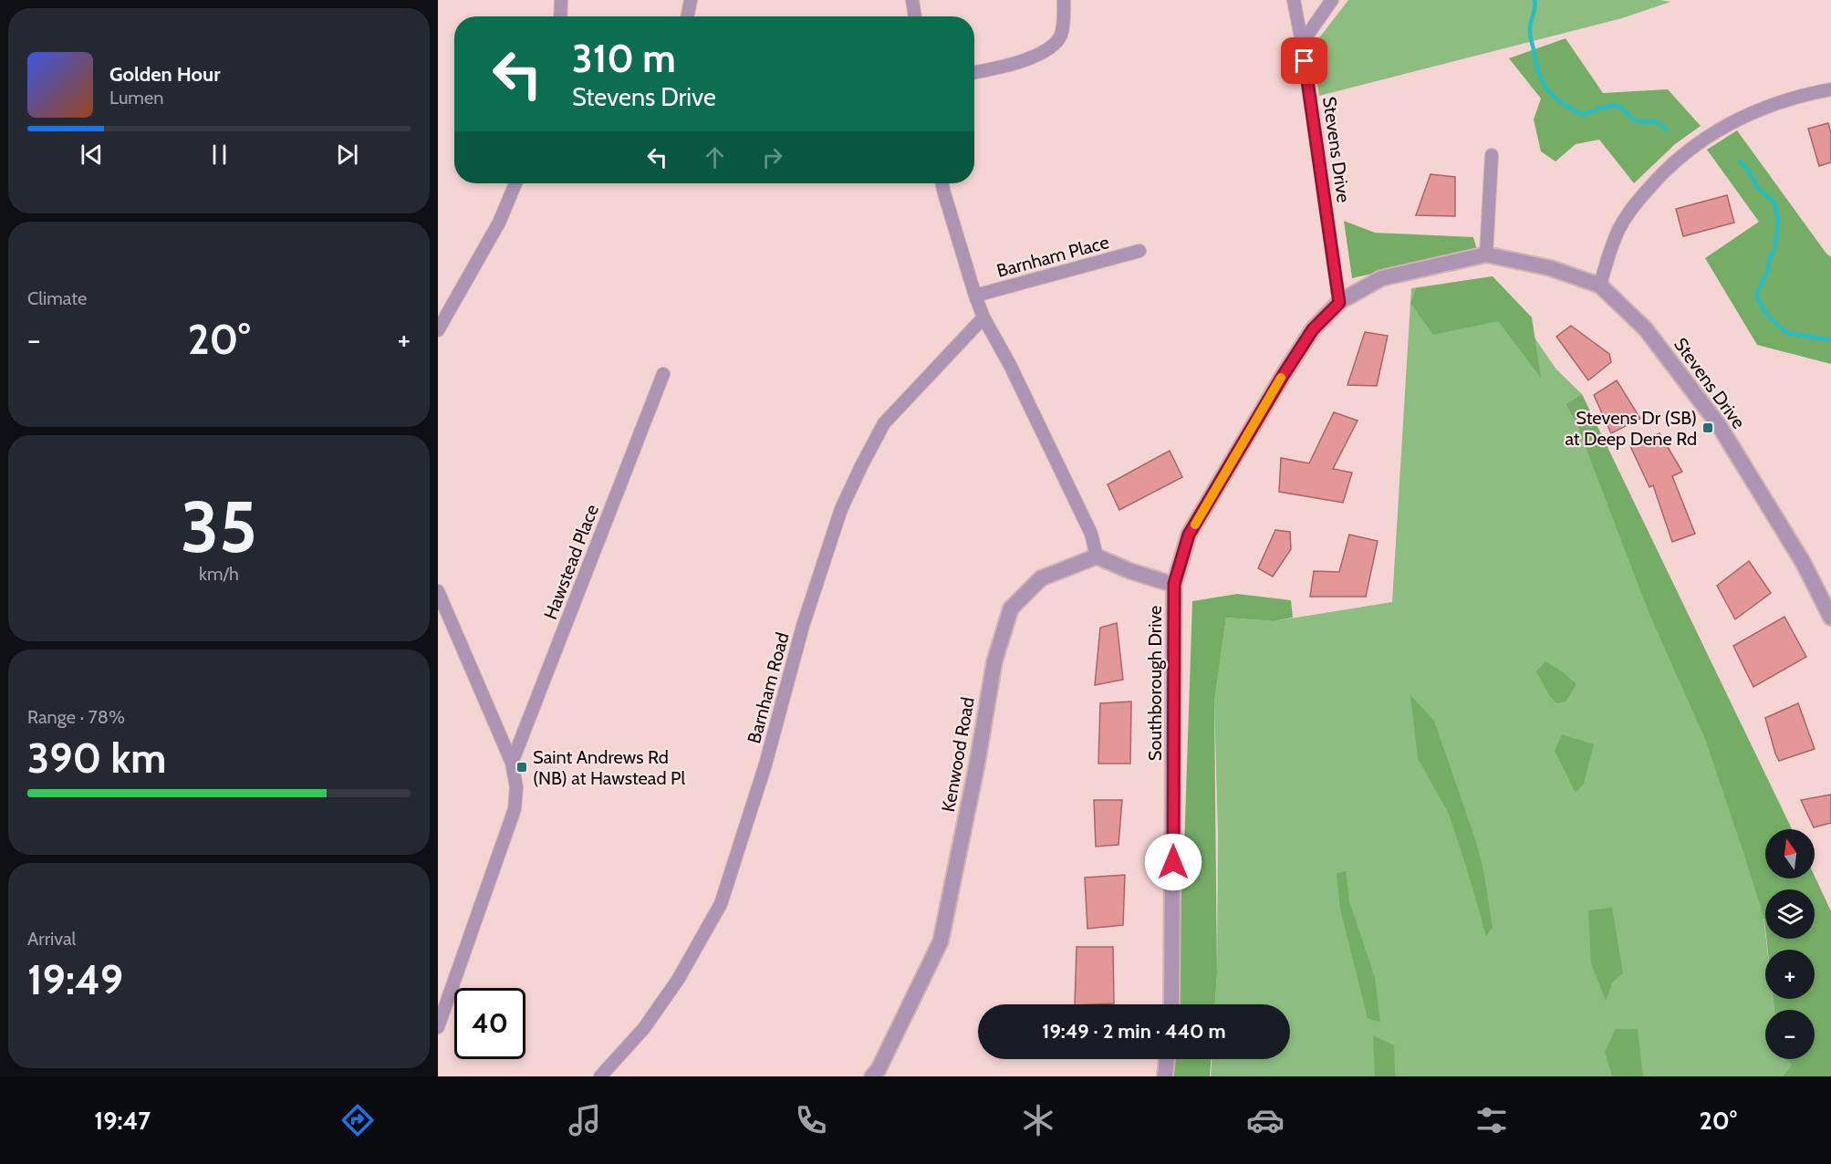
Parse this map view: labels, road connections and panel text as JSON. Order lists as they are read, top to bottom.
{
  "streets": {
    "street": [
      "Stevens Drive",
      "Barnham Place",
      "Hawstead Place",
      "Southborough Drive",
      "Barnham Road",
      "Kenwood Road"
    ]
  },
  "crossings": [
    ["Stevens Drive", "Southborough Drive"]
  ],
  "places": {
    "transit": ["Stevens Dr (SB) at Deep Dene Rd", "Saint Andrews Rd (NB) at Hawstead Pl"]
  },
  "north": "top",
  "page": {
    "turn": ["310 m", "Stevens Drive"],
    "song": ["Golden Hour", "Lumen"],
    "tile": [
      "Climate",
      ["35", "km/h"],
      ["Range · 78%", "390 km"],
      ["Arrival", "19:49"]
    ],
    "heat": ["−", "20°", "+"],
    "map_buttons": ["+", "−"],
    "limit": "40",
    "trip": "19:49 · 2 min · 440 m",
    "tabs": ["19:47", "20°"]
  }
}
